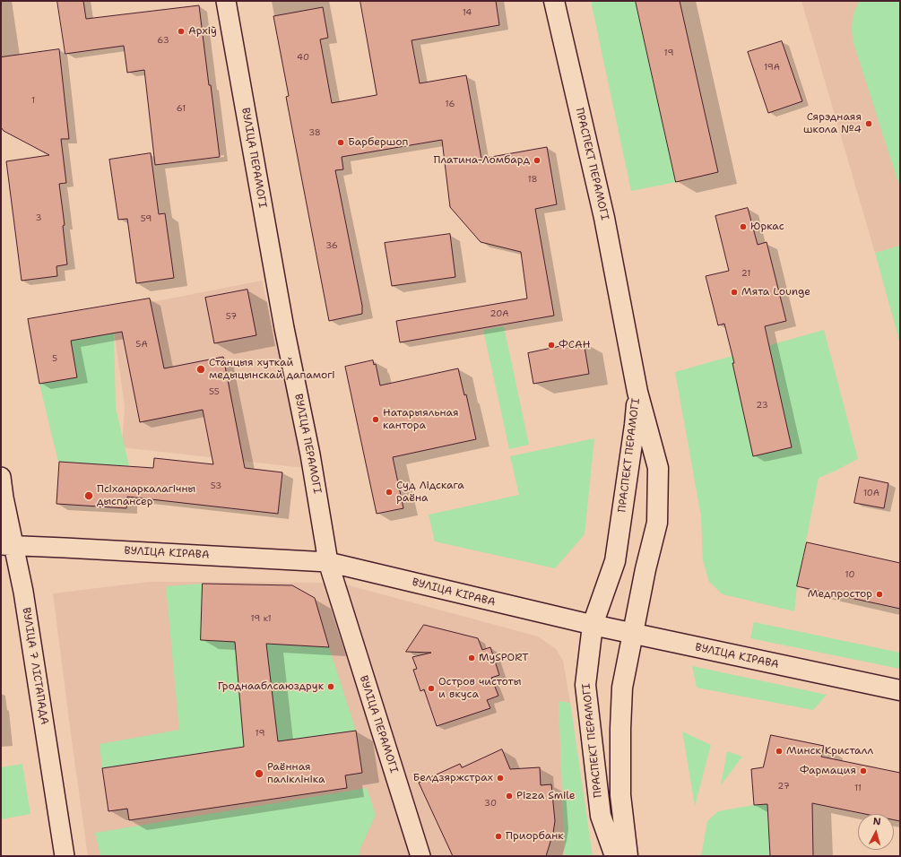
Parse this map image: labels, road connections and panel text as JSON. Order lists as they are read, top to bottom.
{
  "streets": {
    "main road": ["ПРАСПЕКТ ПЕРАМОГІ", "ВУЛІЦА КІРАВА"],
    "street": ["ВУЛІЦА ПЕРАМОГІ", "ВУЛІЦА 7 ЛІСТАПАДА"]
  },
  "crossings": [
    ["ВУЛІЦА ПЕРАМОГІ", "ВУЛІЦА КІРАВА"],
    ["ПРАСПЕКТ ПЕРАМОГІ", "ВУЛІЦА КІРАВА"],
    ["ВУЛІЦА КІРАВА", "ВУЛІЦА 7 ЛІСТАПАДА"]
  ],
  "places": [
    "Архіў",
    "Сярэднаяя школа №4",
    "Барбершоп",
    "Платина-Ломбард",
    "Юркас",
    "Мята Lounge",
    "ФСАН",
    "Станцыя хуткай медыцынскай дапамогі",
    "Натарыяльная кантора",
    "Суд Лідскага раёна",
    "Псіханаркалагічны дыспансер",
    "Медпростор",
    "MySPORT",
    "Гроднааблсаюздрук",
    "Остров чистоты и вкуса",
    "Минск Кристалл",
    "Фармация",
    "Раённая паліклініка",
    "Белдзяржстрах",
    "Pizza Smile",
    "Приорбанк"
  ],
  "house_numbers": [
    "14",
    "63",
    "19",
    "40",
    "19А",
    "1",
    "16",
    "61",
    "38",
    "18",
    "3",
    "59",
    "36",
    "21",
    "20А",
    "57",
    "5А",
    "5",
    "55",
    "23",
    "53",
    "10А",
    "10",
    "19 к1",
    "19",
    "27",
    "11",
    "30"
  ],
  "north": "top"
}
